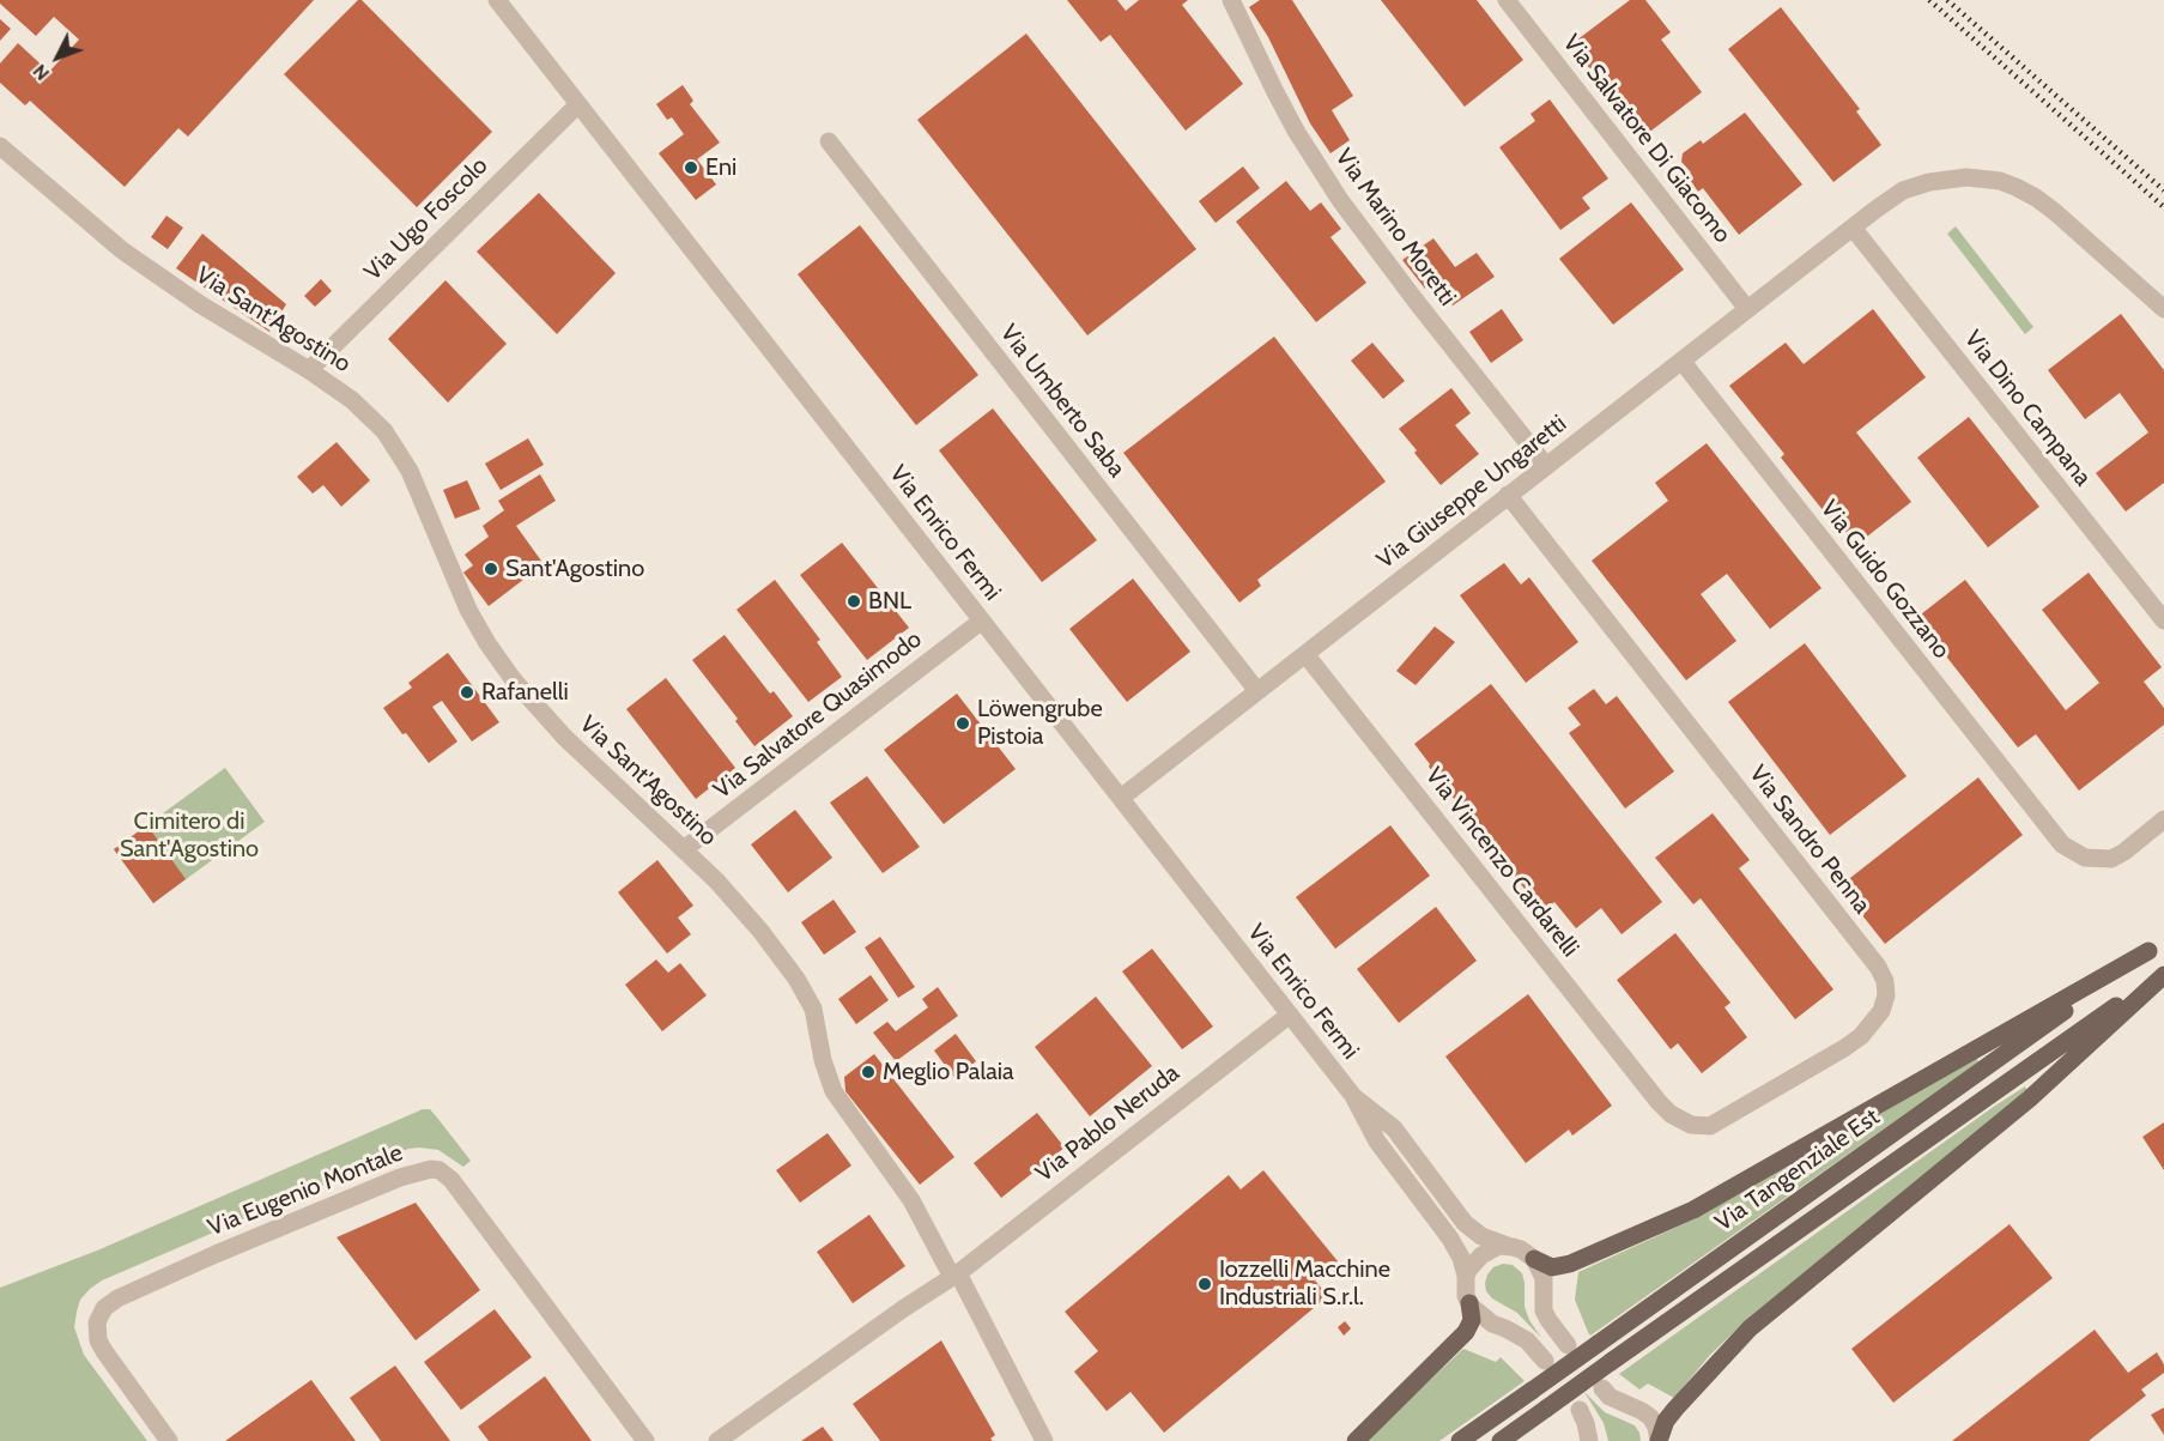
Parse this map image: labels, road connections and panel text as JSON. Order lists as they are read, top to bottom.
{
  "streets": {
    "main road": ["Via Tangenziale Est"],
    "street": [
      "Via Salvatore Di Giacomo",
      "Via Ugo Foscolo",
      "Via Marino Moretti",
      "Via Sant'Agostino",
      "Via Umberto Saba",
      "Via Dino Campana",
      "Via Giuseppe Ungaretti",
      "Via Enrico Fermi",
      "Via Guido Gozzano",
      "Via Salvatore Quasimodo",
      "Via Sandro Penna",
      "Via Vincenzo Cardarelli",
      "Via Pablo Neruda",
      "Via Eugenio Montale"
    ]
  },
  "crossings": [
    ["Via Salvatore Di Giacomo", "Via Giuseppe Ungaretti"],
    ["Via Ugo Foscolo", "Via Sant'Agostino"],
    ["Via Ugo Foscolo", "Via Enrico Fermi"],
    ["Via Marino Moretti", "Via Giuseppe Ungaretti"],
    ["Via Sant'Agostino", "Via Salvatore Quasimodo"],
    ["Via Sant'Agostino", "Via Pablo Neruda"],
    ["Via Umberto Saba", "Via Giuseppe Ungaretti"],
    ["Via Dino Campana", "Via Giuseppe Ungaretti"],
    ["Via Giuseppe Ungaretti", "Via Enrico Fermi"],
    ["Via Giuseppe Ungaretti", "Via Guido Gozzano"],
    ["Via Giuseppe Ungaretti", "Via Sandro Penna"],
    ["Via Giuseppe Ungaretti", "Via Vincenzo Cardarelli"],
    ["Via Enrico Fermi", "Via Salvatore Quasimodo"],
    ["Via Enrico Fermi", "Via Pablo Neruda"],
    ["Via Sandro Penna", "Via Vincenzo Cardarelli"]
  ],
  "parks": ["Cimitero di Sant'Agostino"],
  "places": [
    "Eni",
    "Sant'Agostino",
    "BNL",
    "Rafanelli",
    "Löwengrube Pistoia",
    "Meglio Palaia",
    "Iozzelli Macchine Industriali S.r.l."
  ],
  "north": "bottom left"
}
